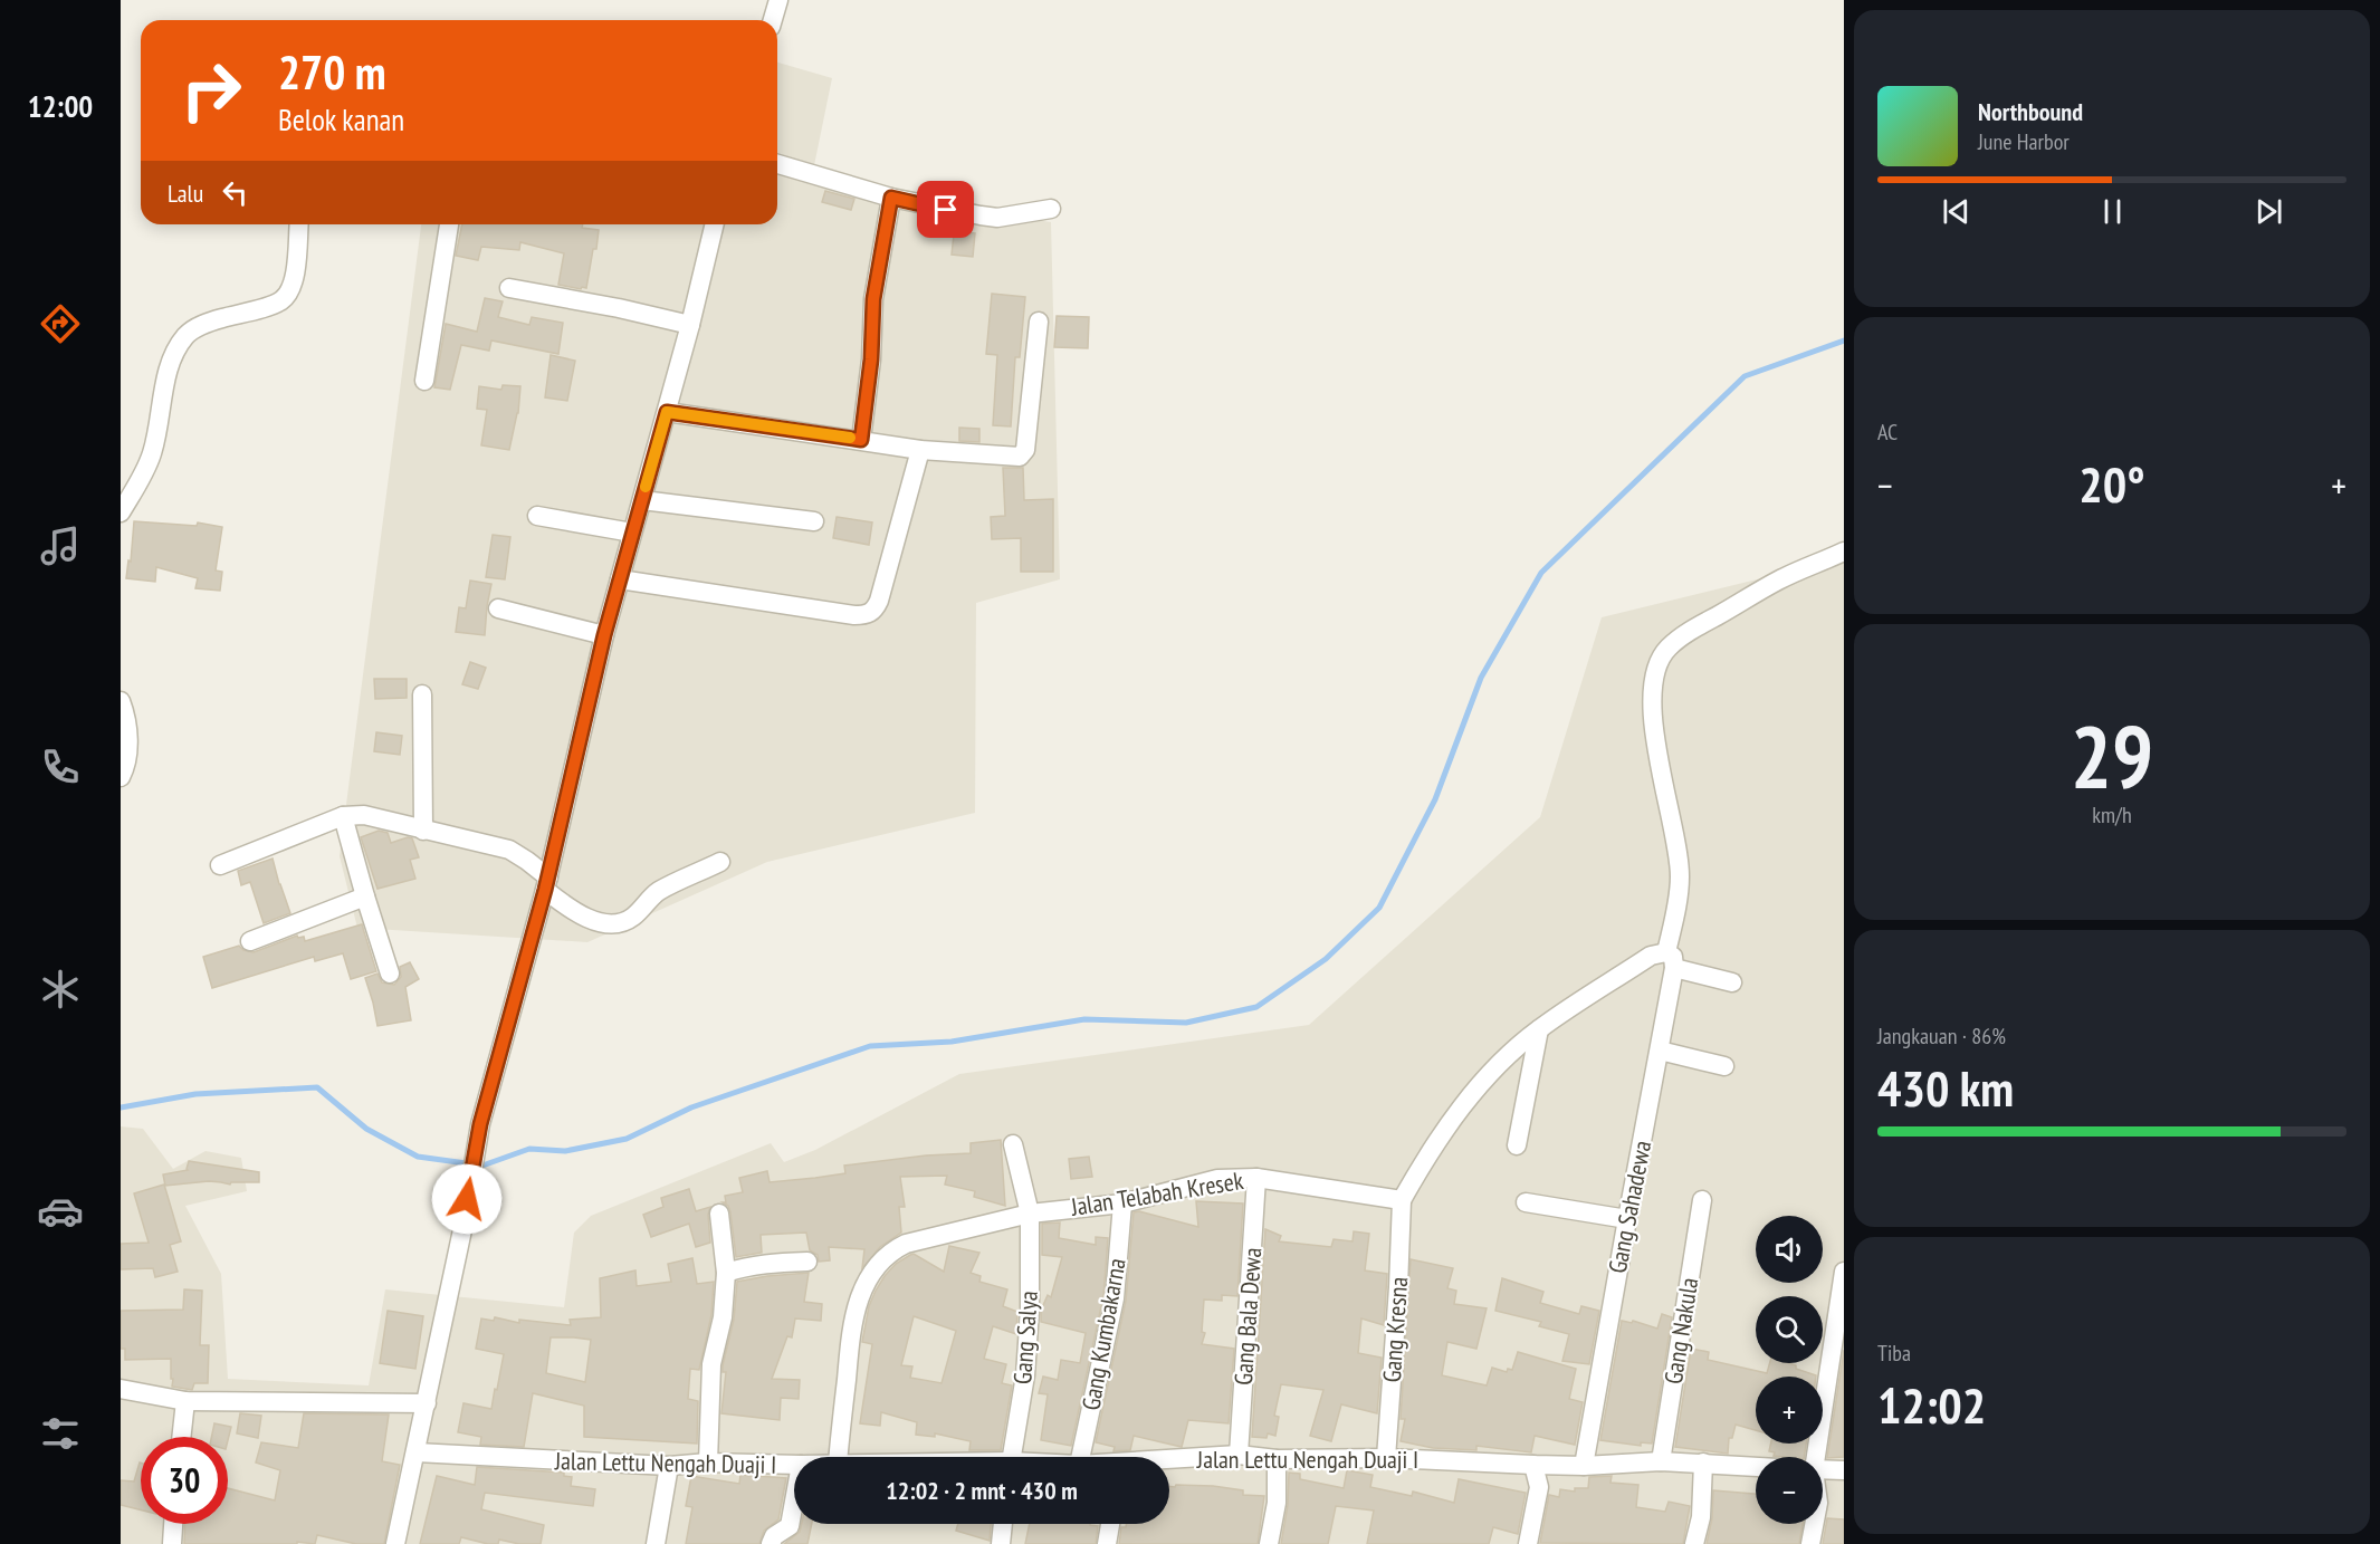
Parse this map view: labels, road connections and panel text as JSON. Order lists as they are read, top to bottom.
{
  "streets": {
    "street": [
      "Jalan Telabah Kresek",
      "Gang Sahadewa",
      "Gang Bala Dewa",
      "Gang Kresna",
      "Gang Nakula",
      "Gang Kumbakarna",
      "Gang Salya",
      "Jalan Lettu Nengah Duaji I"
    ]
  },
  "crossings": [
    ["Jalan Telabah Kresek", "Gang Bala Dewa"],
    ["Jalan Telabah Kresek", "Gang Kresna"],
    ["Jalan Telabah Kresek", "Gang Kumbakarna"],
    ["Jalan Telabah Kresek", "Gang Salya"],
    ["Gang Sahadewa", "Jalan Lettu Nengah Duaji I"],
    ["Gang Bala Dewa", "Jalan Lettu Nengah Duaji I"],
    ["Gang Kresna", "Jalan Lettu Nengah Duaji I"],
    ["Gang Nakula", "Jalan Lettu Nengah Duaji I"]
  ],
  "page": {
    "tabs": "12:00",
    "turn": ["270 m", "Belok kanan"],
    "song": ["Northbound", "June Harbor"],
    "then": "Lalu",
    "tile": [
      "AC",
      ["29", "km/h"],
      ["Jangkauan · 86%", "430 km"],
      ["Tiba", "12:02"]
    ],
    "heat": ["−", "20°", "+"],
    "map_buttons": ["+", "−"],
    "limit": "30",
    "trip": "12:02 · 2 mnt · 430 m"
  }
}
